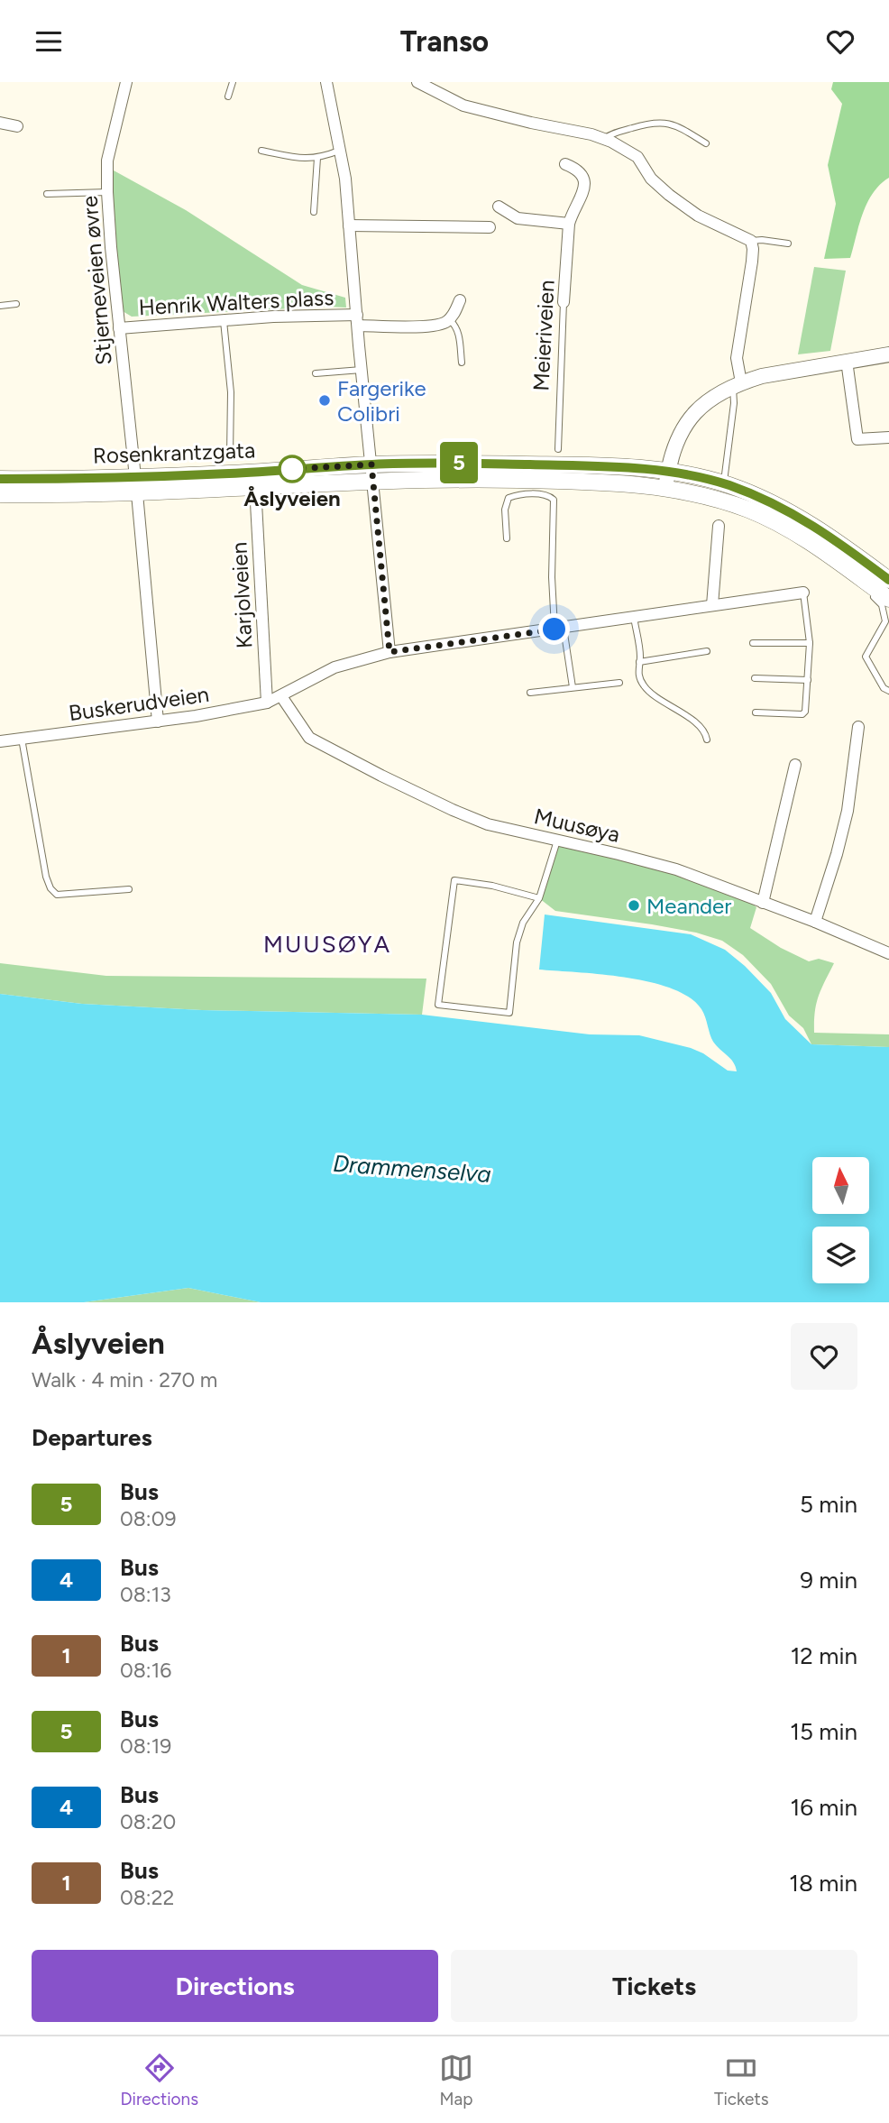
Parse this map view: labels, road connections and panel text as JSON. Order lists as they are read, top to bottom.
{
  "streets": {
    "main road": ["Rosenkrantzgata"],
    "street": [
      "Stjerneveien øvre",
      "Henrik Walters plass",
      "Meieriveien",
      "Karjolveien",
      "Buskerudveien",
      "Muusøya"
    ]
  },
  "crossings": [
    ["Stjerneveien øvre", "Henrik Walters plass"],
    ["Stjerneveien øvre", "Rosenkrantzgata"],
    ["Stjerneveien øvre", "Buskerudveien"],
    ["Rosenkrantzgata", "Karjolveien"],
    ["Karjolveien", "Buskerudveien"],
    ["Buskerudveien", "Muusøya"]
  ],
  "districts": ["MUUSØYA"],
  "water": ["Drammenselva"],
  "places": ["Fargerike Colibri", "Åslyveien", "Meander"],
  "lines": ["bus line 5"],
  "north": "top",
  "page": {
    "header": "Transo",
    "on_map": "5",
    "heading": [
      ["Åslyveien", "Walk · 4 min · 270 m"],
      "Departures"
    ],
    "list": [
      {
        "mark": "5",
        "name": "Bus",
        "note": "08:09",
        "value": "5 min"
      },
      {
        "mark": "4",
        "name": "Bus",
        "note": "08:13",
        "value": "9 min"
      },
      {
        "mark": "1",
        "name": "Bus",
        "note": "08:16",
        "value": "12 min"
      },
      {
        "mark": "5",
        "name": "Bus",
        "note": "08:19",
        "value": "15 min"
      },
      {
        "mark": "4",
        "name": "Bus",
        "note": "08:20",
        "value": "16 min"
      },
      {
        "mark": "1",
        "name": "Bus",
        "note": "08:22",
        "value": "18 min"
      }
    ],
    "buttons": ["Directions", "Tickets"],
    "tabs": ["Directions", "Map", "Tickets"]
  }
}
